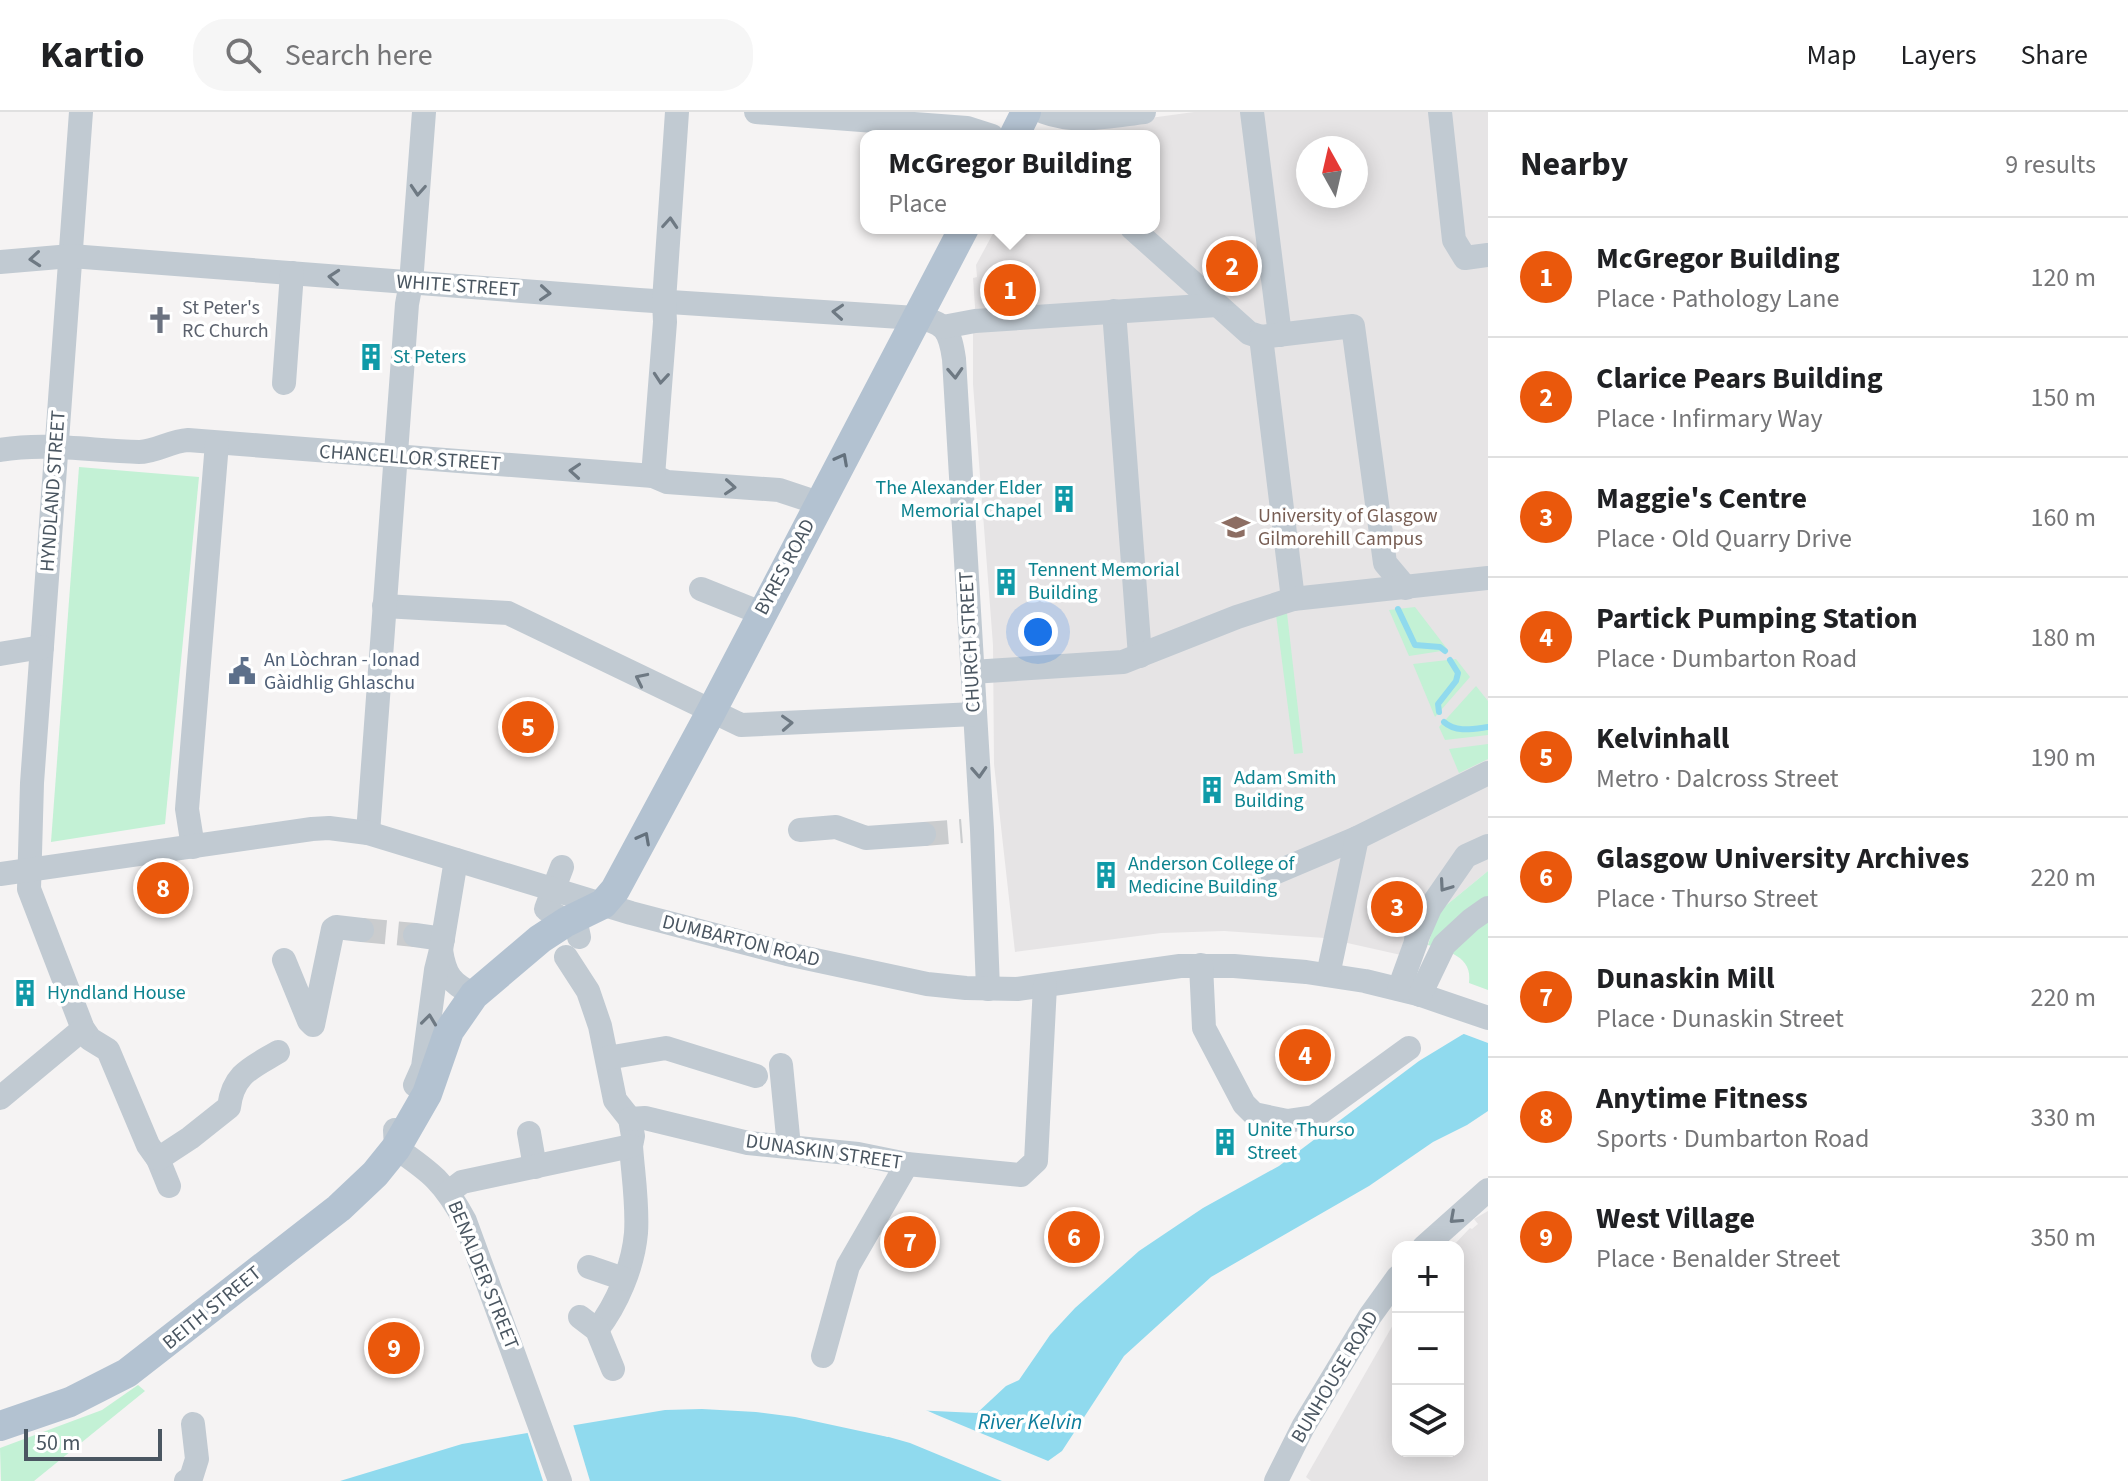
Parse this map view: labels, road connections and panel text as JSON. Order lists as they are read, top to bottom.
{
  "streets": {
    "main road": ["BYRES ROAD", "BEITH STREET"],
    "street": [
      "WHITE STREET",
      "CHANCELLOR STREET",
      "HYNDLAND STREET",
      "CHURCH STREET",
      "DUMBARTON ROAD",
      "DUNASKIN STREET",
      "BENALDER STREET",
      "BUNHOUSE ROAD"
    ]
  },
  "crossings": [
    ["WHITE STREET", "HYNDLAND STREET"],
    ["WHITE STREET", "BYRES ROAD"],
    ["WHITE STREET", "CHURCH STREET"],
    ["CHANCELLOR STREET", "HYNDLAND STREET"],
    ["CHANCELLOR STREET", "BYRES ROAD"],
    ["HYNDLAND STREET", "DUMBARTON ROAD"],
    ["BYRES ROAD", "CHURCH STREET"],
    ["BYRES ROAD", "DUMBARTON ROAD"],
    ["BYRES ROAD", "BEITH STREET"],
    ["CHURCH STREET", "DUMBARTON ROAD"],
    ["DUMBARTON ROAD", "DUNASKIN STREET"],
    ["DUMBARTON ROAD", "BEITH STREET"],
    ["BENALDER STREET", "BEITH STREET"]
  ],
  "one_way": ["BYRES ROAD"],
  "water": ["River Kelvin"],
  "places": {
    "church": ["St Peter's RC Church"],
    "building": [
      "St Peters",
      "The Alexander Elder Memorial Chapel",
      "Tennent Memorial Building",
      "Adam Smith Building",
      "Anderson College of Medicine Building",
      "Hyndland House",
      "Unite Thurso Street"
    ],
    "school or university": ["University of Glasgow Gilmorehill Campus"],
    "public building": ["An Lòchran - Ionad Gàidhlig Ghlaschu"]
  },
  "scale_bar": "50 m",
  "north": "top",
  "page": {
    "header": "Kartio",
    "search": "Search here",
    "nav": ["Map", "Layers", "Share"],
    "heading": ["Nearby", "9 results"],
    "popup": ["McGregor Building", "Place"],
    "list": [
      {
        "mark": "1",
        "name": "McGregor Building",
        "note": "Place · Pathology Lane",
        "value": "120 m"
      },
      {
        "mark": "2",
        "name": "Clarice Pears Building",
        "note": "Place · Infirmary Way",
        "value": "150 m"
      },
      {
        "mark": "3",
        "name": "Maggie's Centre",
        "note": "Place · Old Quarry Drive",
        "value": "160 m"
      },
      {
        "mark": "4",
        "name": "Partick Pumping Station",
        "note": "Place · Dumbarton Road",
        "value": "180 m"
      },
      {
        "mark": "5",
        "name": "Kelvinhall",
        "note": "Metro · Dalcross Street",
        "value": "190 m"
      },
      {
        "mark": "6",
        "name": "Glasgow University Archives",
        "note": "Place · Thurso Street",
        "value": "220 m"
      },
      {
        "mark": "7",
        "name": "Dunaskin Mill",
        "note": "Place · Dunaskin Street",
        "value": "220 m"
      },
      {
        "mark": "8",
        "name": "Anytime Fitness",
        "note": "Sports · Dumbarton Road",
        "value": "330 m"
      },
      {
        "mark": "9",
        "name": "West Village",
        "note": "Place · Benalder Street",
        "value": "350 m"
      }
    ],
    "pins": [
      "2",
      "1",
      "5",
      "8",
      "3",
      "4",
      "6",
      "7",
      "9"
    ],
    "map_buttons": ["+", "−"],
    "scale": "50 m"
  }
}
